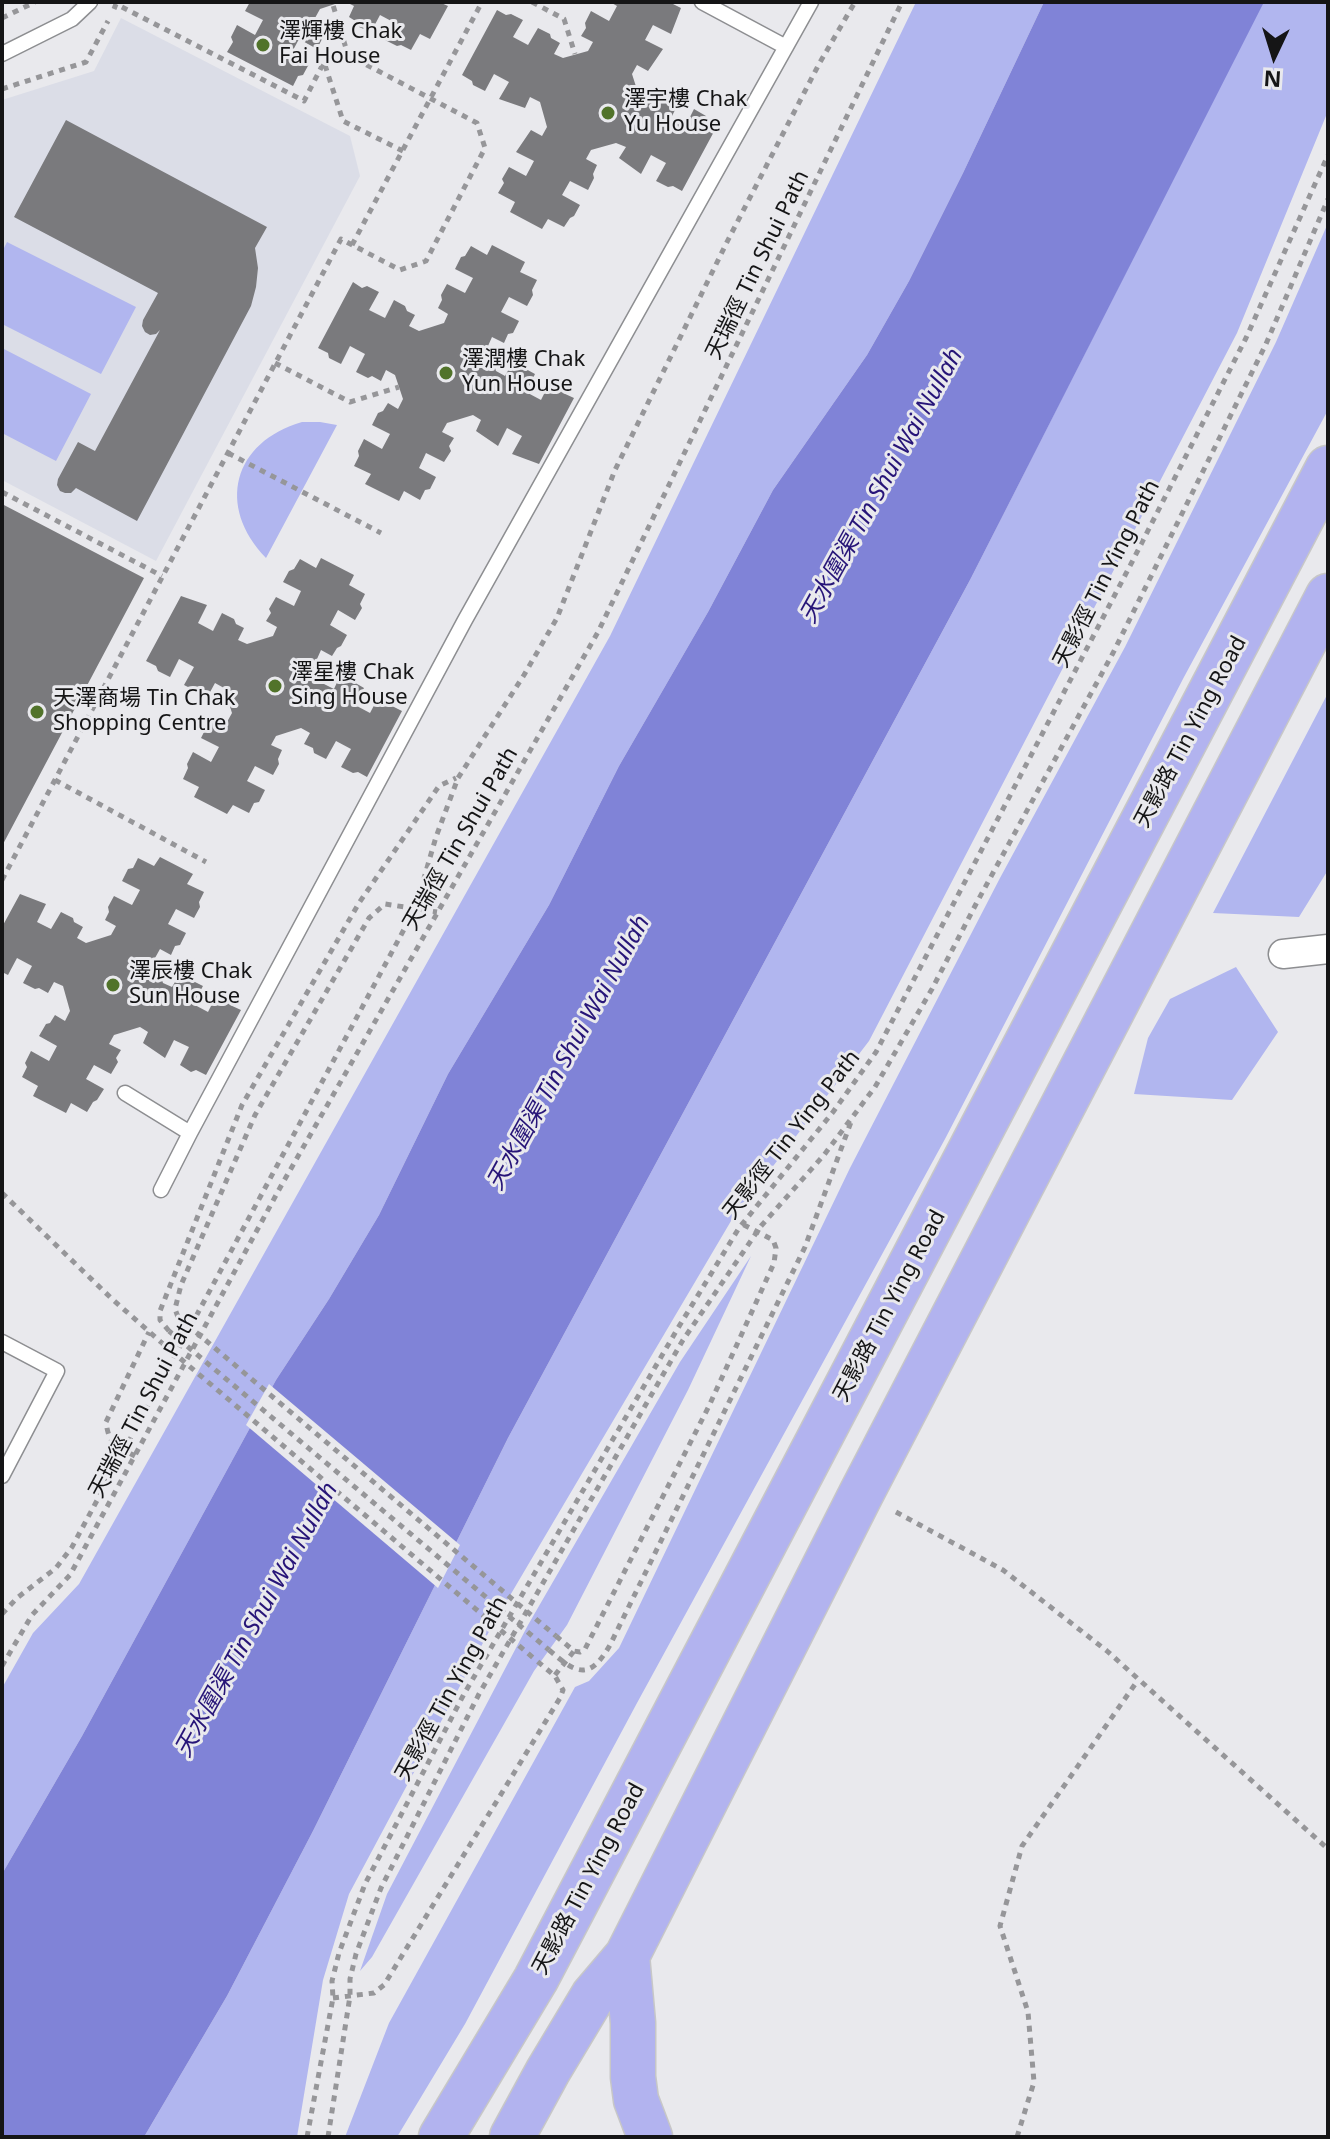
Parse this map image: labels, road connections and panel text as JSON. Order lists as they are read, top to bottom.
{
  "streets": {
    "main road": ["天影路 Tin Ying Road"],
    "path": ["天瑞徑 Tin Shui Path", "天影徑 Tin Ying Path"]
  },
  "water": ["天水圍渠 Tin Shui Wai Nullah"],
  "places": [
    "澤輝樓 Chak Fai House",
    "澤宇樓 Chak Yu House",
    "澤潤樓 Chak Yun House",
    "澤星樓 Chak Sing House",
    "天澤商場 Tin Chak Shopping Centre",
    "澤辰樓 Chak Sun House"
  ],
  "north": "bottom"
}
